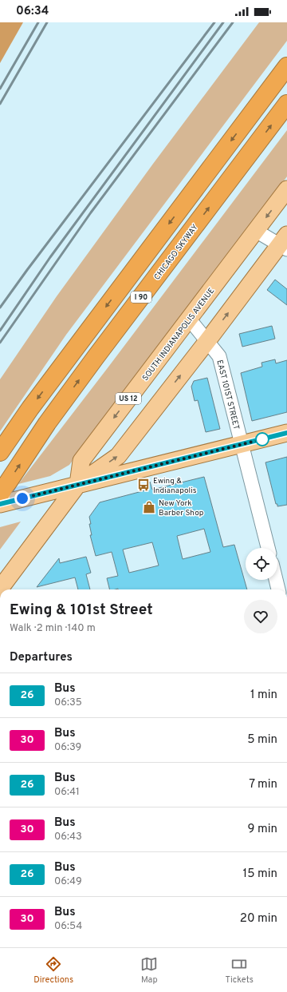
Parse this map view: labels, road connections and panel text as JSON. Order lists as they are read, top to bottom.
{
  "streets": {
    "highway": ["CHICAGO SKYWAY", "I 90"],
    "main road": ["SOUTH INDIANAPOLIS AVENUE", "US 12"],
    "street": ["EAST 101ST STREET"]
  },
  "crossings": [
    ["SOUTH INDIANAPOLIS AVENUE", "EAST 101ST STREET"]
  ],
  "places": {
    "bus stop": ["Ewing & Indianapolis"],
    "shop": ["New York Barber Shop"]
  },
  "lines": ["bus line 26"],
  "page": {
    "status": "06:34",
    "heading": [
      ["Ewing & 101st Street", "Walk · 2 min · 140 m"],
      "Departures"
    ],
    "list": [
      {
        "mark": "26",
        "name": "Bus",
        "note": "06:35",
        "value": "1 min"
      },
      {
        "mark": "30",
        "name": "Bus",
        "note": "06:39",
        "value": "5 min"
      },
      {
        "mark": "26",
        "name": "Bus",
        "note": "06:41",
        "value": "7 min"
      },
      {
        "mark": "30",
        "name": "Bus",
        "note": "06:43",
        "value": "9 min"
      },
      {
        "mark": "26",
        "name": "Bus",
        "note": "06:49",
        "value": "15 min"
      },
      {
        "mark": "30",
        "name": "Bus",
        "note": "06:54",
        "value": "20 min"
      }
    ],
    "tabs": ["Directions", "Map", "Tickets"]
  }
}
